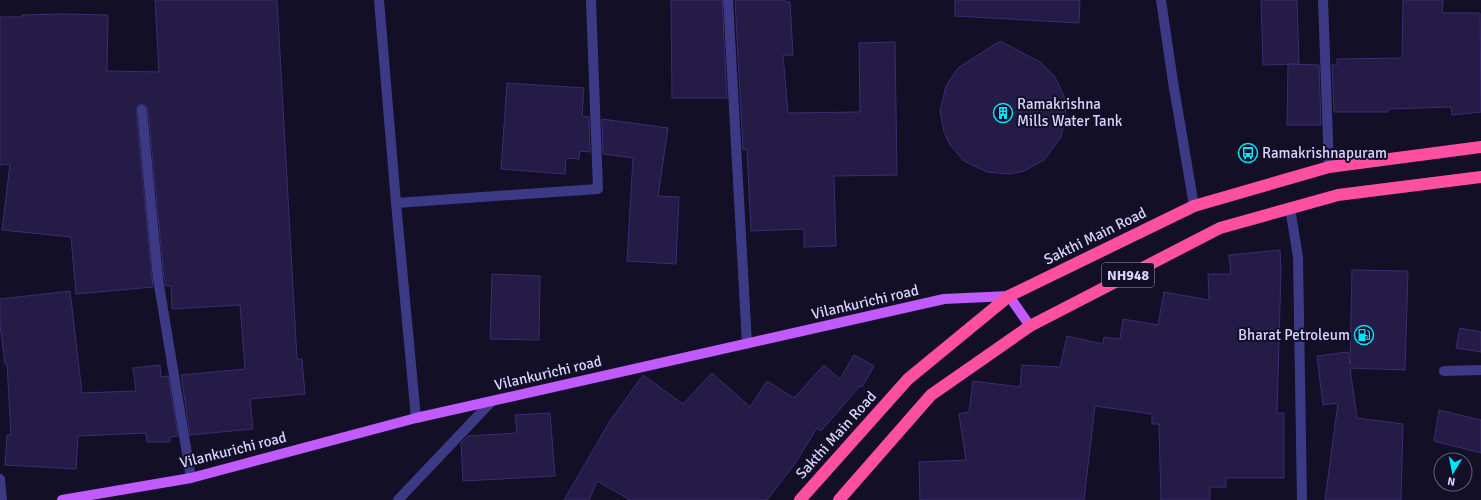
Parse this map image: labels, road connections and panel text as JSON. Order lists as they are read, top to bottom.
{
  "streets": {
    "highway": ["Sakthi Main Road", "NH948"],
    "main road": ["Vilankurichi road"]
  },
  "crossings": [
    ["Sakthi Main Road", "Vilankurichi road"]
  ],
  "places": {
    "building": ["Ramakrishna Mills Water Tank"],
    "bus stop": ["Ramakrishnapuram"],
    "fuel station": ["Bharat Petroleum"]
  },
  "north": "bottom"
}
